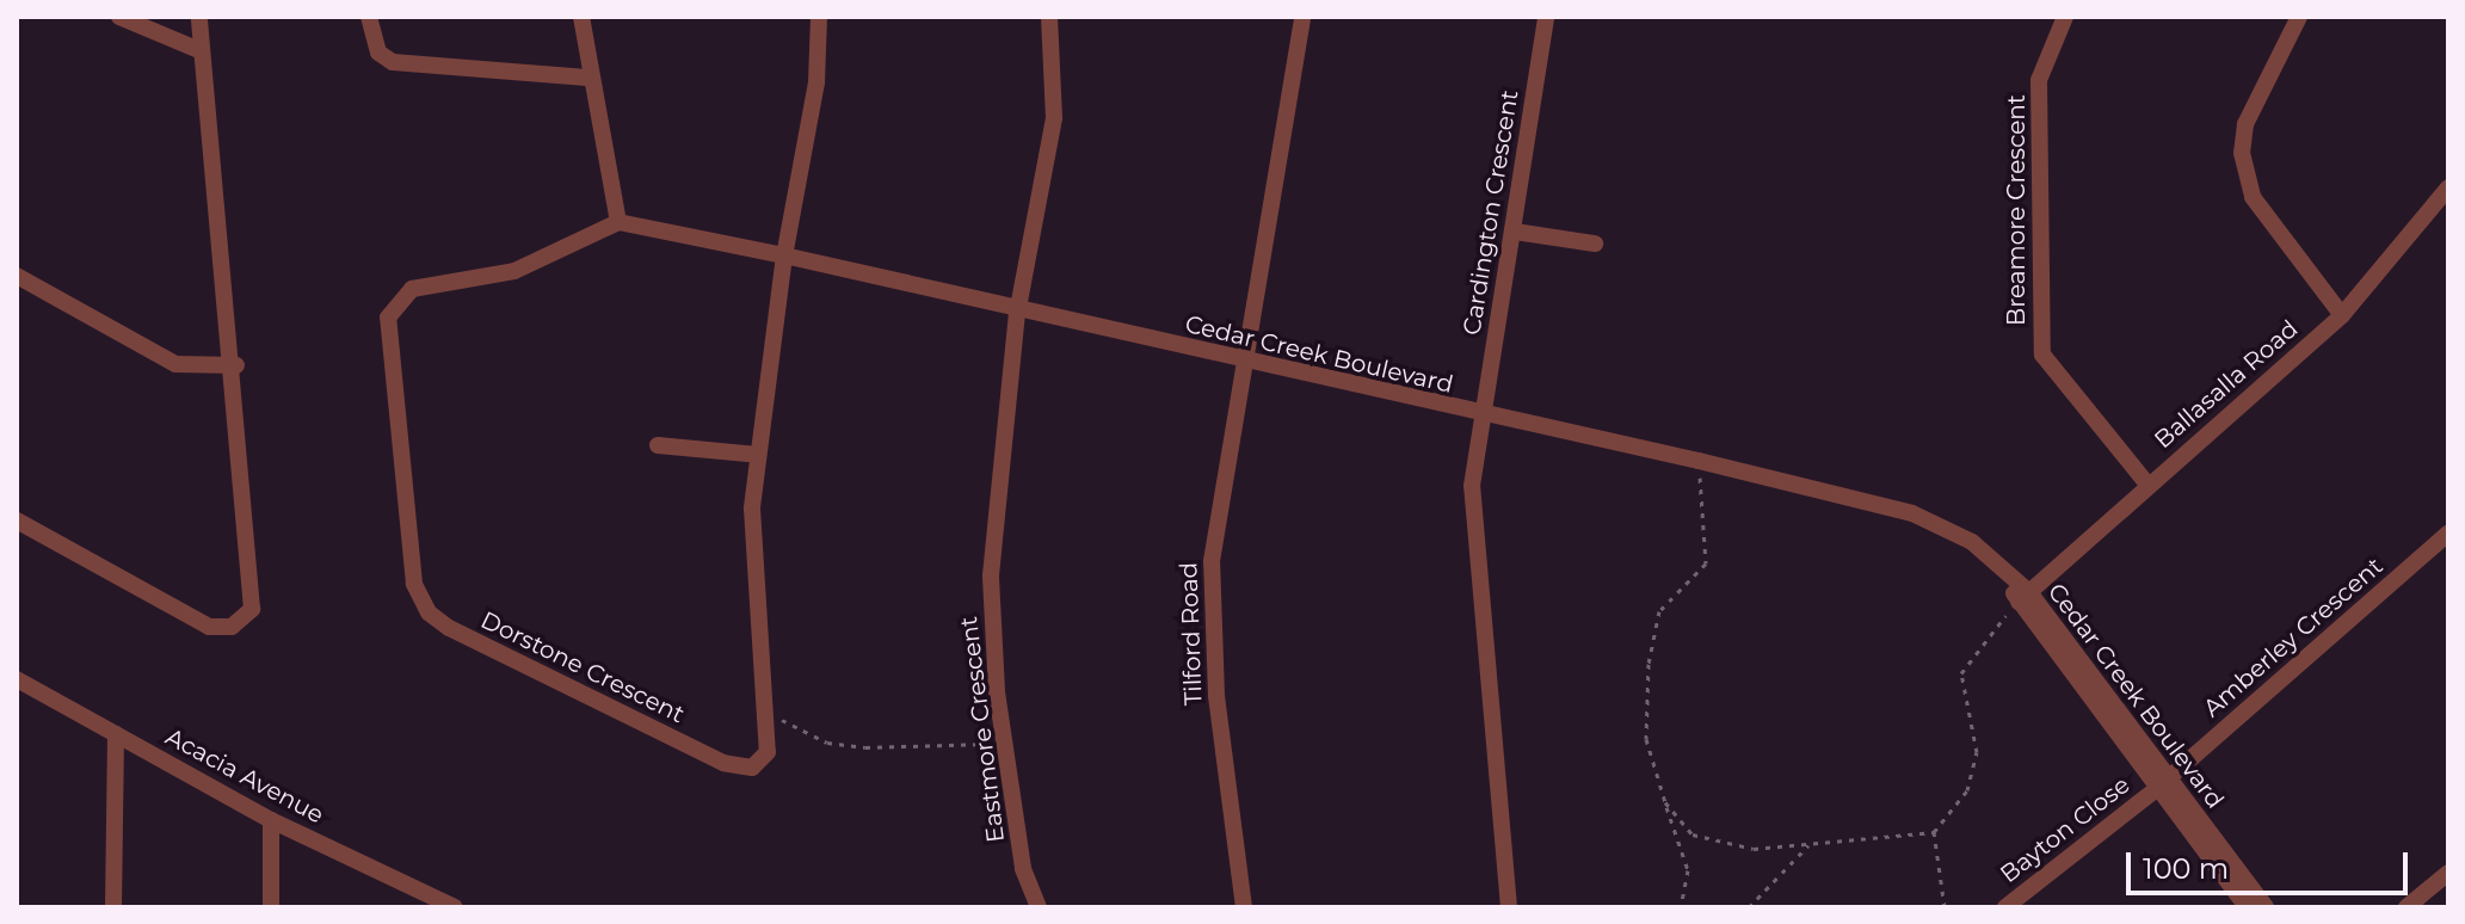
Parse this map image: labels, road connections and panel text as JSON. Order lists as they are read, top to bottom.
{
  "streets": {
    "street": [
      "Breamore Crescent",
      "Cardington Crescent",
      "Cedar Creek Boulevard",
      "Ballasalla Road",
      "Tilford Road",
      "Amberley Crescent",
      "Dorstone Crescent",
      "Eastmore Crescent",
      "Acacia Avenue",
      "Bayton Close"
    ]
  },
  "crossings": [
    ["Breamore Crescent", "Ballasalla Road"],
    ["Cardington Crescent", "Cedar Creek Boulevard"],
    ["Cedar Creek Boulevard", "Ballasalla Road"],
    ["Cedar Creek Boulevard", "Tilford Road"],
    ["Cedar Creek Boulevard", "Amberley Crescent"],
    ["Cedar Creek Boulevard", "Dorstone Crescent"],
    ["Cedar Creek Boulevard", "Eastmore Crescent"],
    ["Cedar Creek Boulevard", "Bayton Close"],
    ["Amberley Crescent", "Bayton Close"]
  ],
  "scale_bar": "100 m"
}
